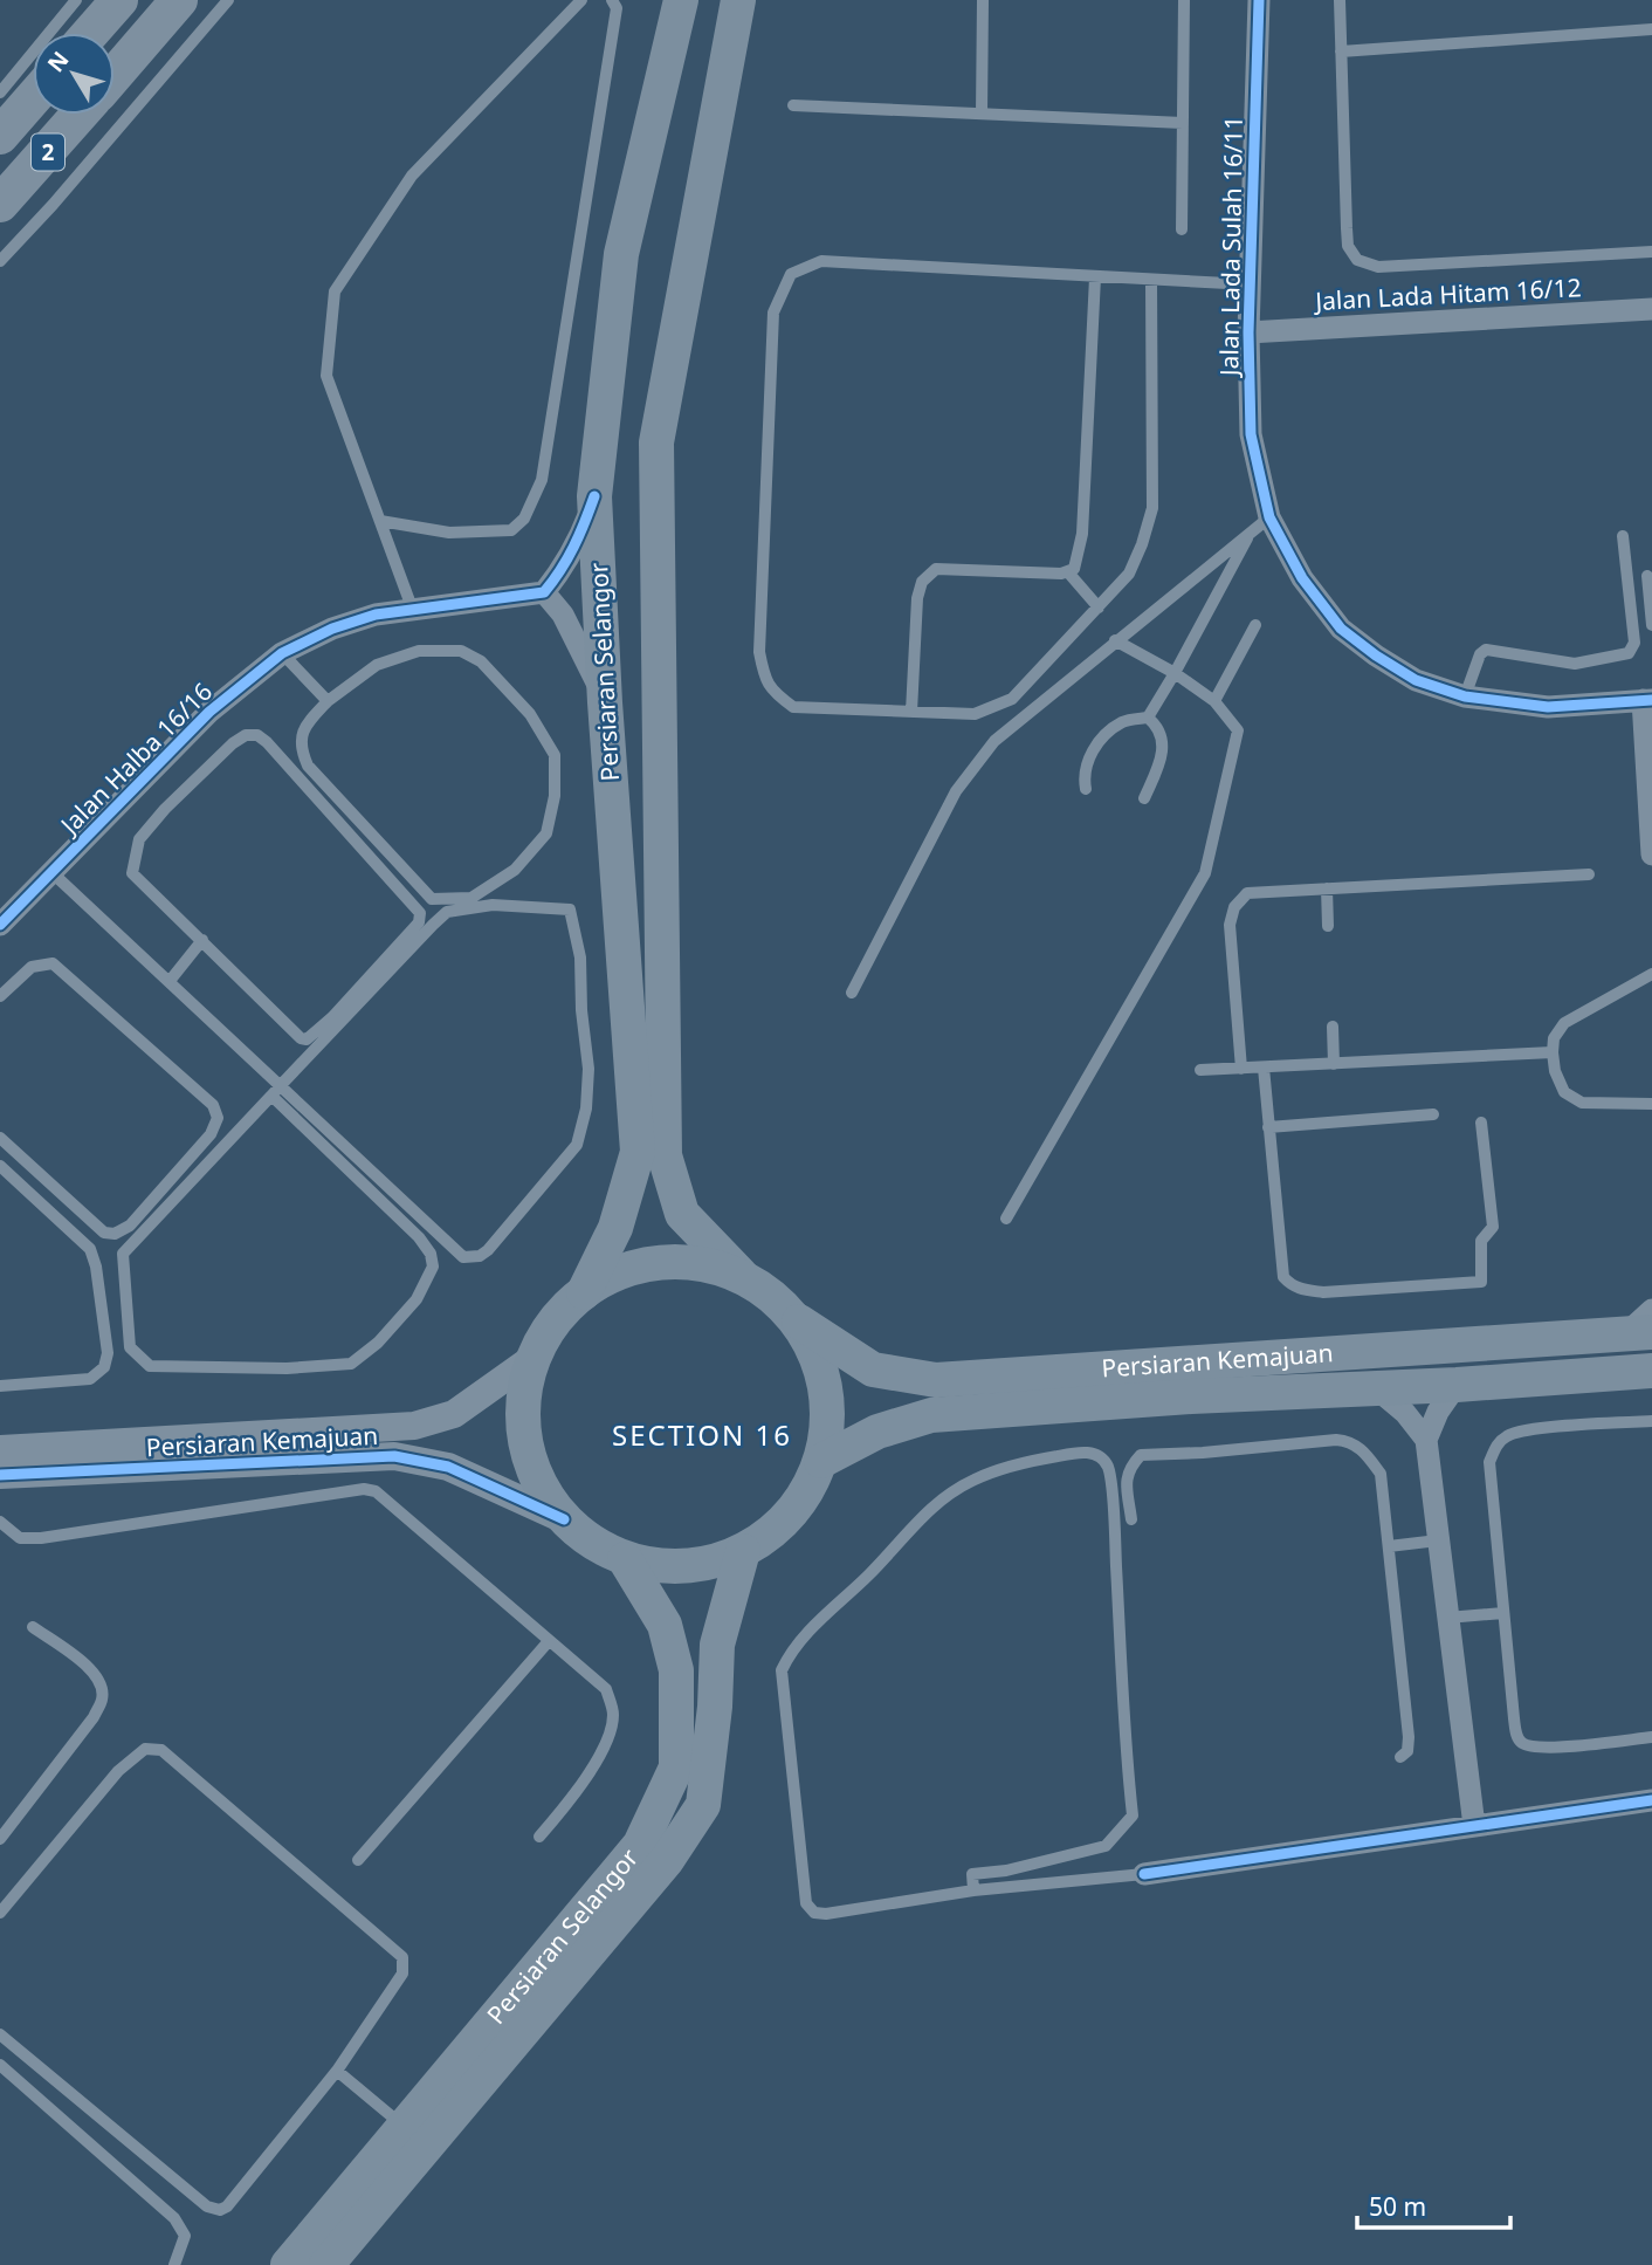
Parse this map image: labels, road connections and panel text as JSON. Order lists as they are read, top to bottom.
{
  "streets": {
    "highway": ["2"],
    "main road": ["Persiaran Selangor", "Persiaran Kemajuan"],
    "street": ["Jalan Lada Sulah 16/11", "Jalan Lada Hitam 16/12", "Jalan Halba 16/16"]
  },
  "crossings": [
    ["Jalan Lada Sulah 16/11", "Jalan Lada Hitam 16/12"]
  ],
  "districts": ["SECTION 16"],
  "scale_bar": "50 m",
  "north": "top left"
}
